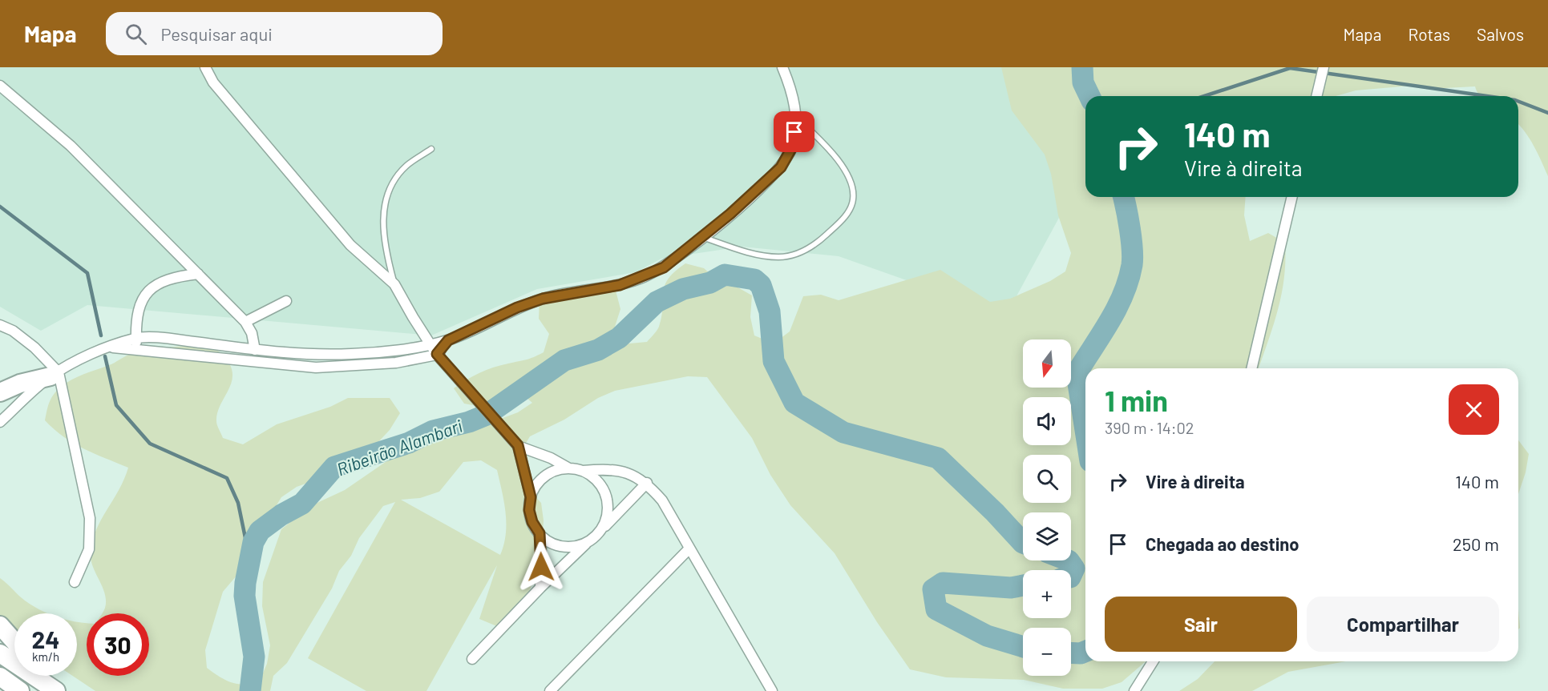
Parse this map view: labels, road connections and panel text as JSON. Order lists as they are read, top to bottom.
{
  "water": ["Ribeirão Alambari"],
  "north": "bottom",
  "page": {
    "header": "Mapa",
    "search": "Pesquisar aqui",
    "nav": ["Mapa", "Rotas", "Salvos"],
    "turn": ["140 m", "Vire à direita"],
    "map_buttons": ["+", "−"],
    "heading": ["1 min", "390 m · 14:02"],
    "list": [
      {
        "name": "Vire à direita",
        "value": "140 m"
      },
      {
        "name": "Chegada ao destino",
        "value": "250 m"
      }
    ],
    "buttons": ["Sair", "Compartilhar"],
    "speed": "24 km/h",
    "limit": "30"
  }
}
